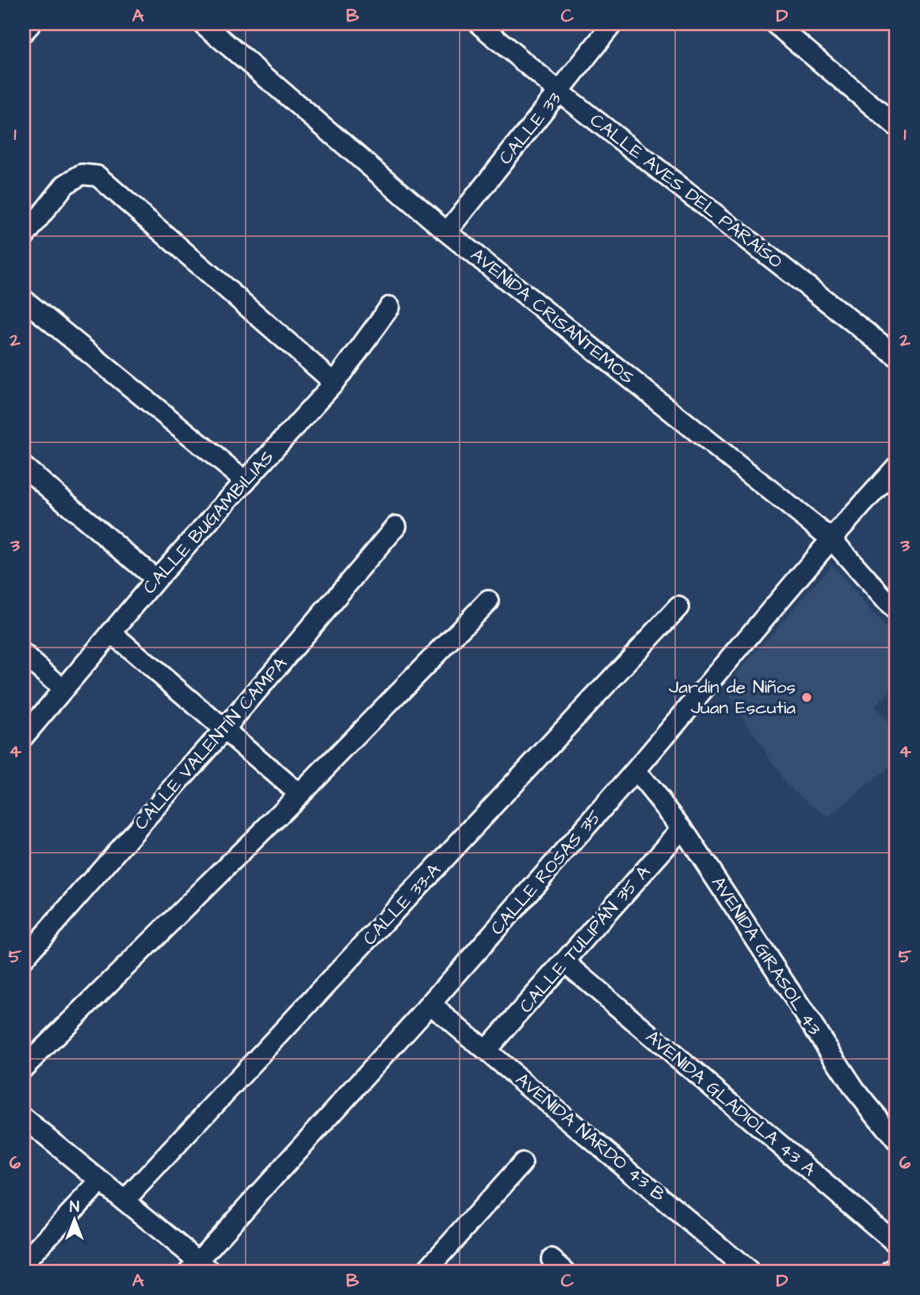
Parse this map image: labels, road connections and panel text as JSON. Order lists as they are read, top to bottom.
{
  "streets": {
    "street": [
      "CALLE 33",
      "CALLE AVES DEL PARAÍSO",
      "AVENIDA CRISANTEMOS",
      "CALLE BUGAMBILIAS",
      "CALLE VALENTÍN CAMPA",
      "CALLE ROSAS 35",
      "CALLE 33-A",
      "CALLE TULIPÁN 35 A",
      "AVENIDA GIRASOL 43",
      "AVENIDA GLADIOLA 43 A",
      "AVENIDA NARDO 43 B"
    ]
  },
  "crossings": [
    ["CALLE 33", "CALLE AVES DEL PARAÍSO"],
    ["CALLE 33", "AVENIDA CRISANTEMOS"],
    ["AVENIDA CRISANTEMOS", "CALLE ROSAS 35"],
    ["CALLE ROSAS 35", "AVENIDA GIRASOL 43"],
    ["CALLE ROSAS 35", "AVENIDA NARDO 43 B"],
    ["CALLE TULIPÁN 35 A", "AVENIDA GIRASOL 43"],
    ["CALLE TULIPÁN 35 A", "AVENIDA GLADIOLA 43 A"],
    ["CALLE TULIPÁN 35 A", "AVENIDA NARDO 43 B"]
  ],
  "places": ["Jardín de Niños Juan Escutia"],
  "north": "top",
  "grid": {
    "columns": [
      "A",
      "B",
      "C",
      "D"
    ],
    "rows": [
      "1",
      "2",
      "3",
      "4",
      "5",
      "6"
    ]
  }
}
